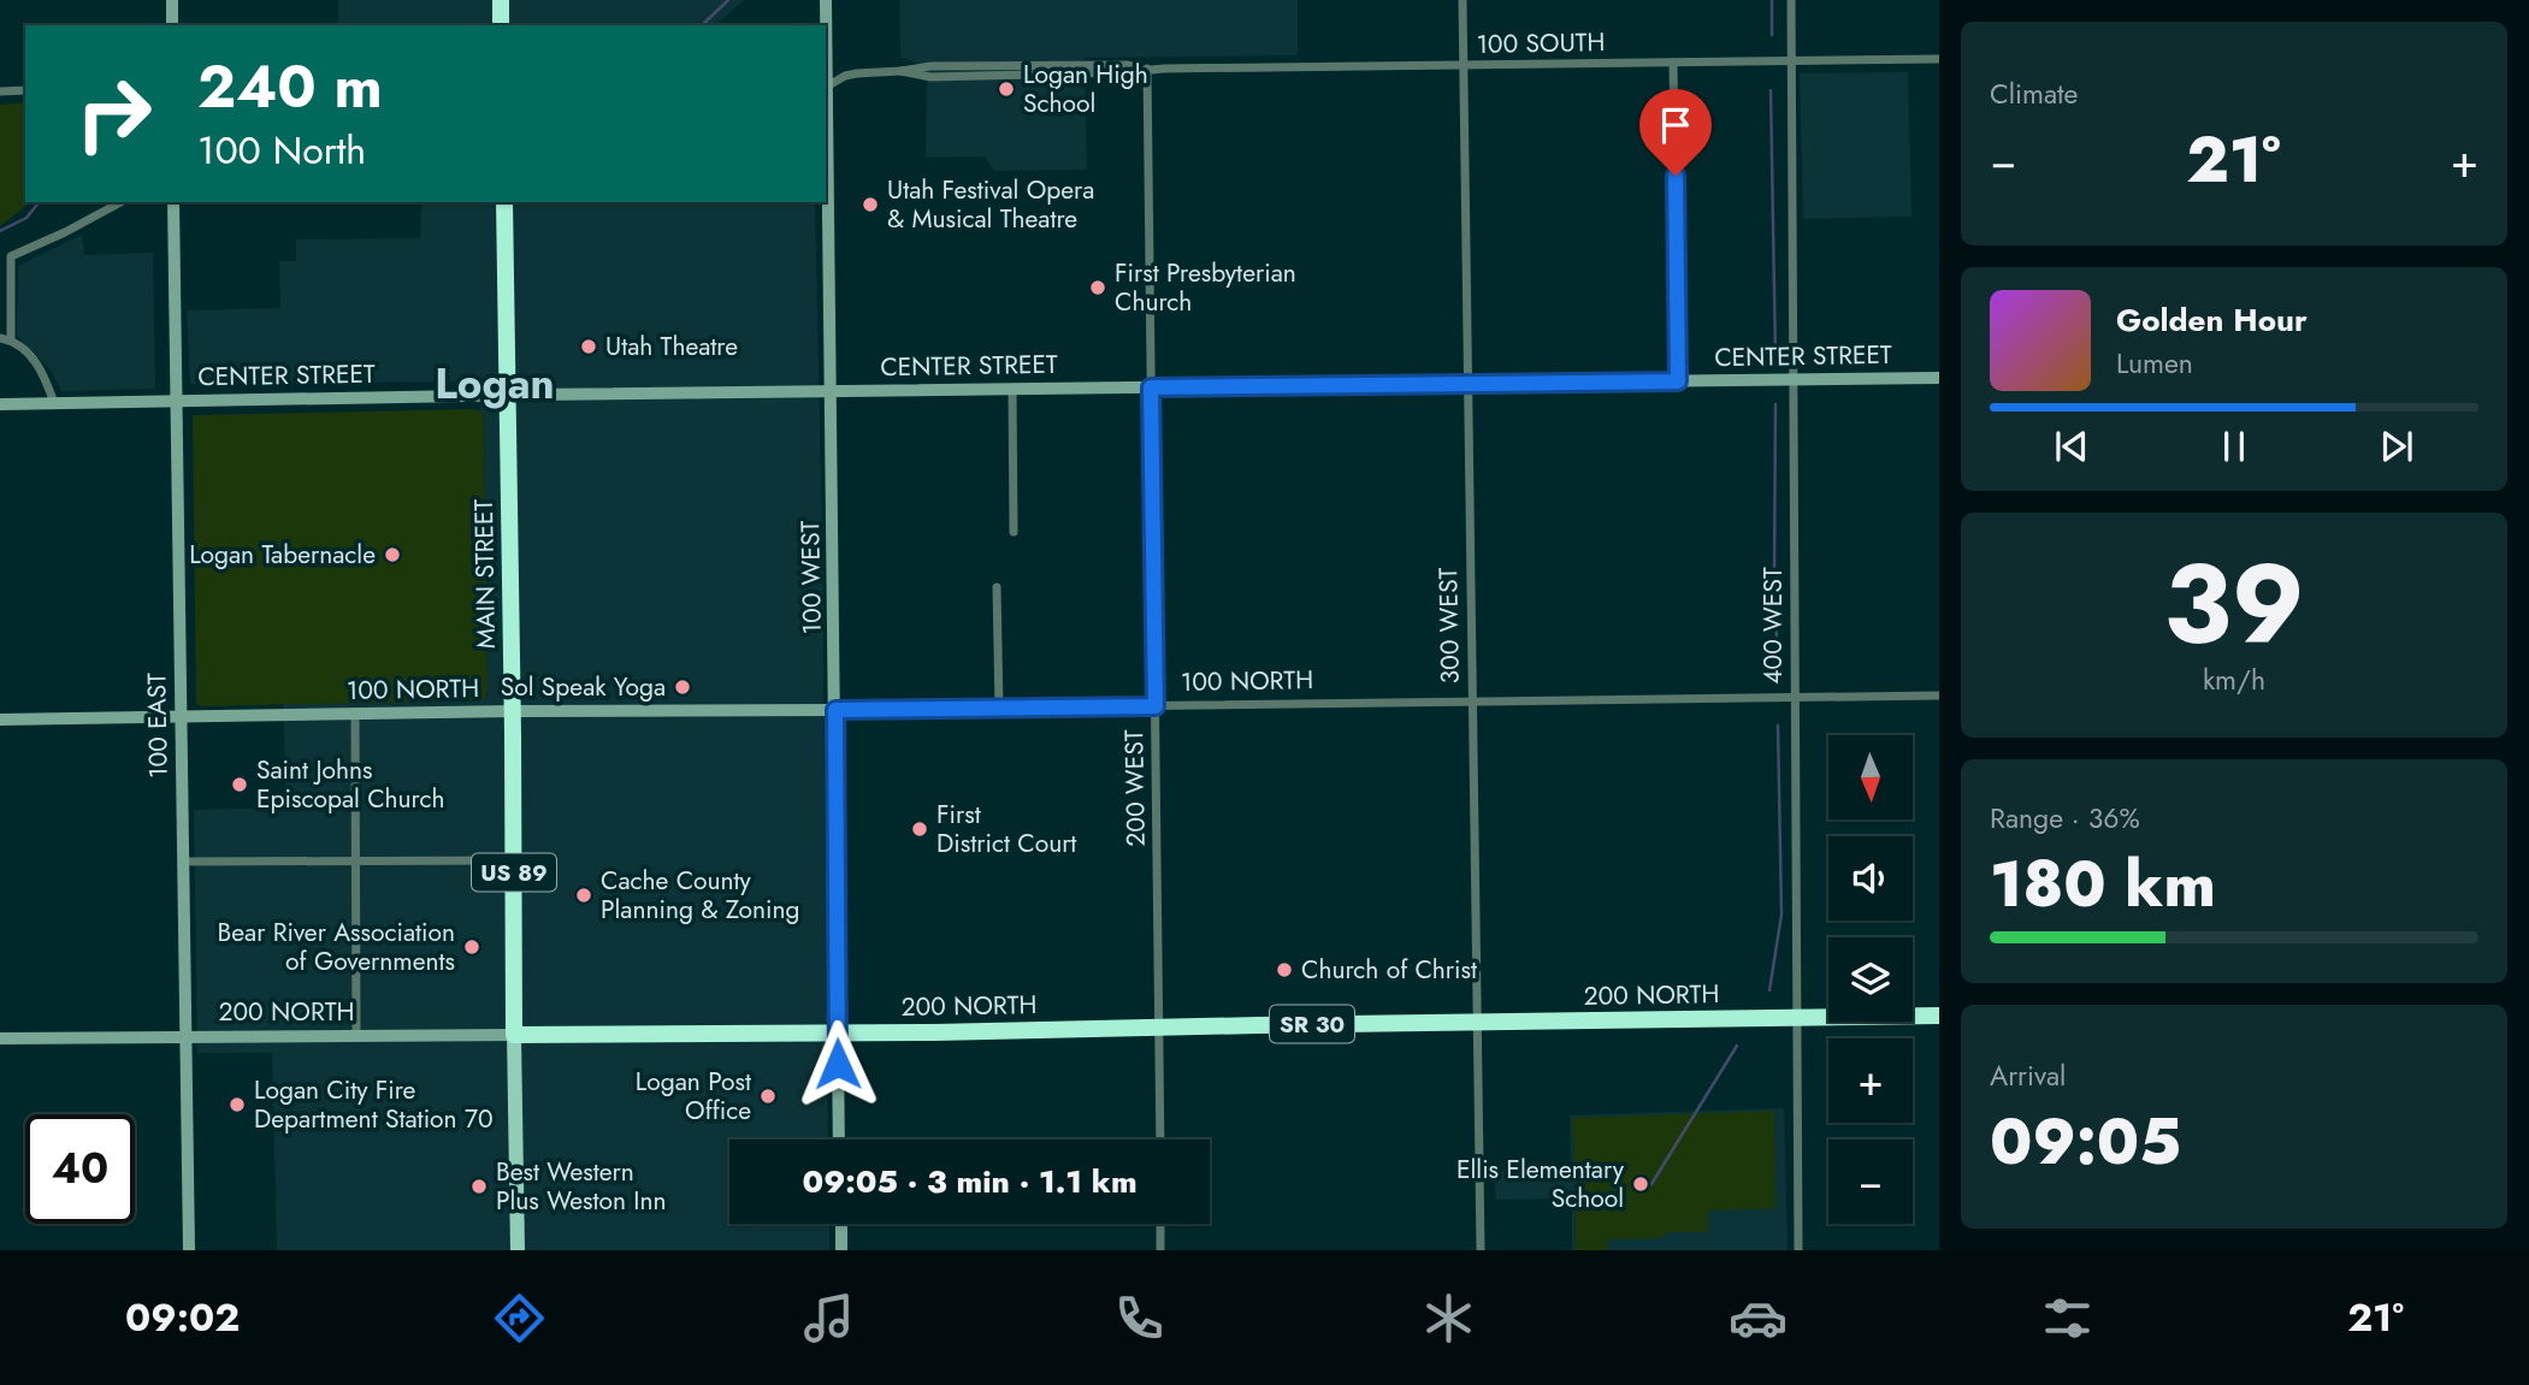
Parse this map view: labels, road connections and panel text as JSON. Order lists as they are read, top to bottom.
{
  "streets": {
    "highway": [
      "MAIN STREET",
      "US 89",
      "200 NORTH",
      "SR 30"
    ],
    "street": [
      "100 SOUTH",
      "CENTER STREET",
      "100 WEST",
      "300 WEST",
      "400 WEST",
      "100 NORTH",
      "100 EAST",
      "200 WEST"
    ]
  },
  "crossings": [
    ["100 SOUTH", "100 WEST"],
    ["100 SOUTH", "300 WEST"],
    ["100 SOUTH", "400 WEST"],
    ["100 SOUTH", "200 WEST"],
    ["CENTER STREET", "MAIN STREET"],
    ["CENTER STREET", "100 WEST"],
    ["CENTER STREET", "300 WEST"],
    ["CENTER STREET", "400 WEST"],
    ["CENTER STREET", "100 EAST"],
    ["CENTER STREET", "200 WEST"],
    ["MAIN STREET", "100 NORTH"],
    ["MAIN STREET", "200 NORTH"],
    ["100 WEST", "100 NORTH"],
    ["100 WEST", "200 NORTH"],
    ["300 WEST", "100 NORTH"],
    ["300 WEST", "200 NORTH"],
    ["400 WEST", "100 NORTH"],
    ["400 WEST", "200 NORTH"],
    ["100 NORTH", "100 EAST"],
    ["100 NORTH", "200 WEST"],
    ["100 EAST", "200 NORTH"],
    ["200 WEST", "200 NORTH"]
  ],
  "districts": ["Logan"],
  "places": [
    "Logan High School",
    "Utah Festival Opera & Musical Theatre",
    "First Presbyterian Church",
    "Utah Theatre",
    "Logan Tabernacle",
    "Sol Speak Yoga",
    "Saint Johns Episcopal Church",
    "First District Court",
    "Cache County Planning & Zoning",
    "Bear River Association of Governments",
    "Church of Christ",
    "Logan Post Office",
    "Logan City Fire Department Station 70",
    "Ellis Elementary School",
    "Best Western Plus Weston Inn"
  ],
  "north": "bottom",
  "page": {
    "tile": [
      "Climate",
      ["39", "km/h"],
      ["Range · 36%", "180 km"],
      ["Arrival", "09:05"]
    ],
    "turn": ["240 m", "100 North"],
    "heat": ["−", "21°", "+"],
    "song": ["Golden Hour", "Lumen"],
    "map_buttons": ["+", "−"],
    "limit": "40",
    "trip": "09:05 · 3 min · 1.1 km",
    "tabs": ["09:02", "21°"]
  }
}
